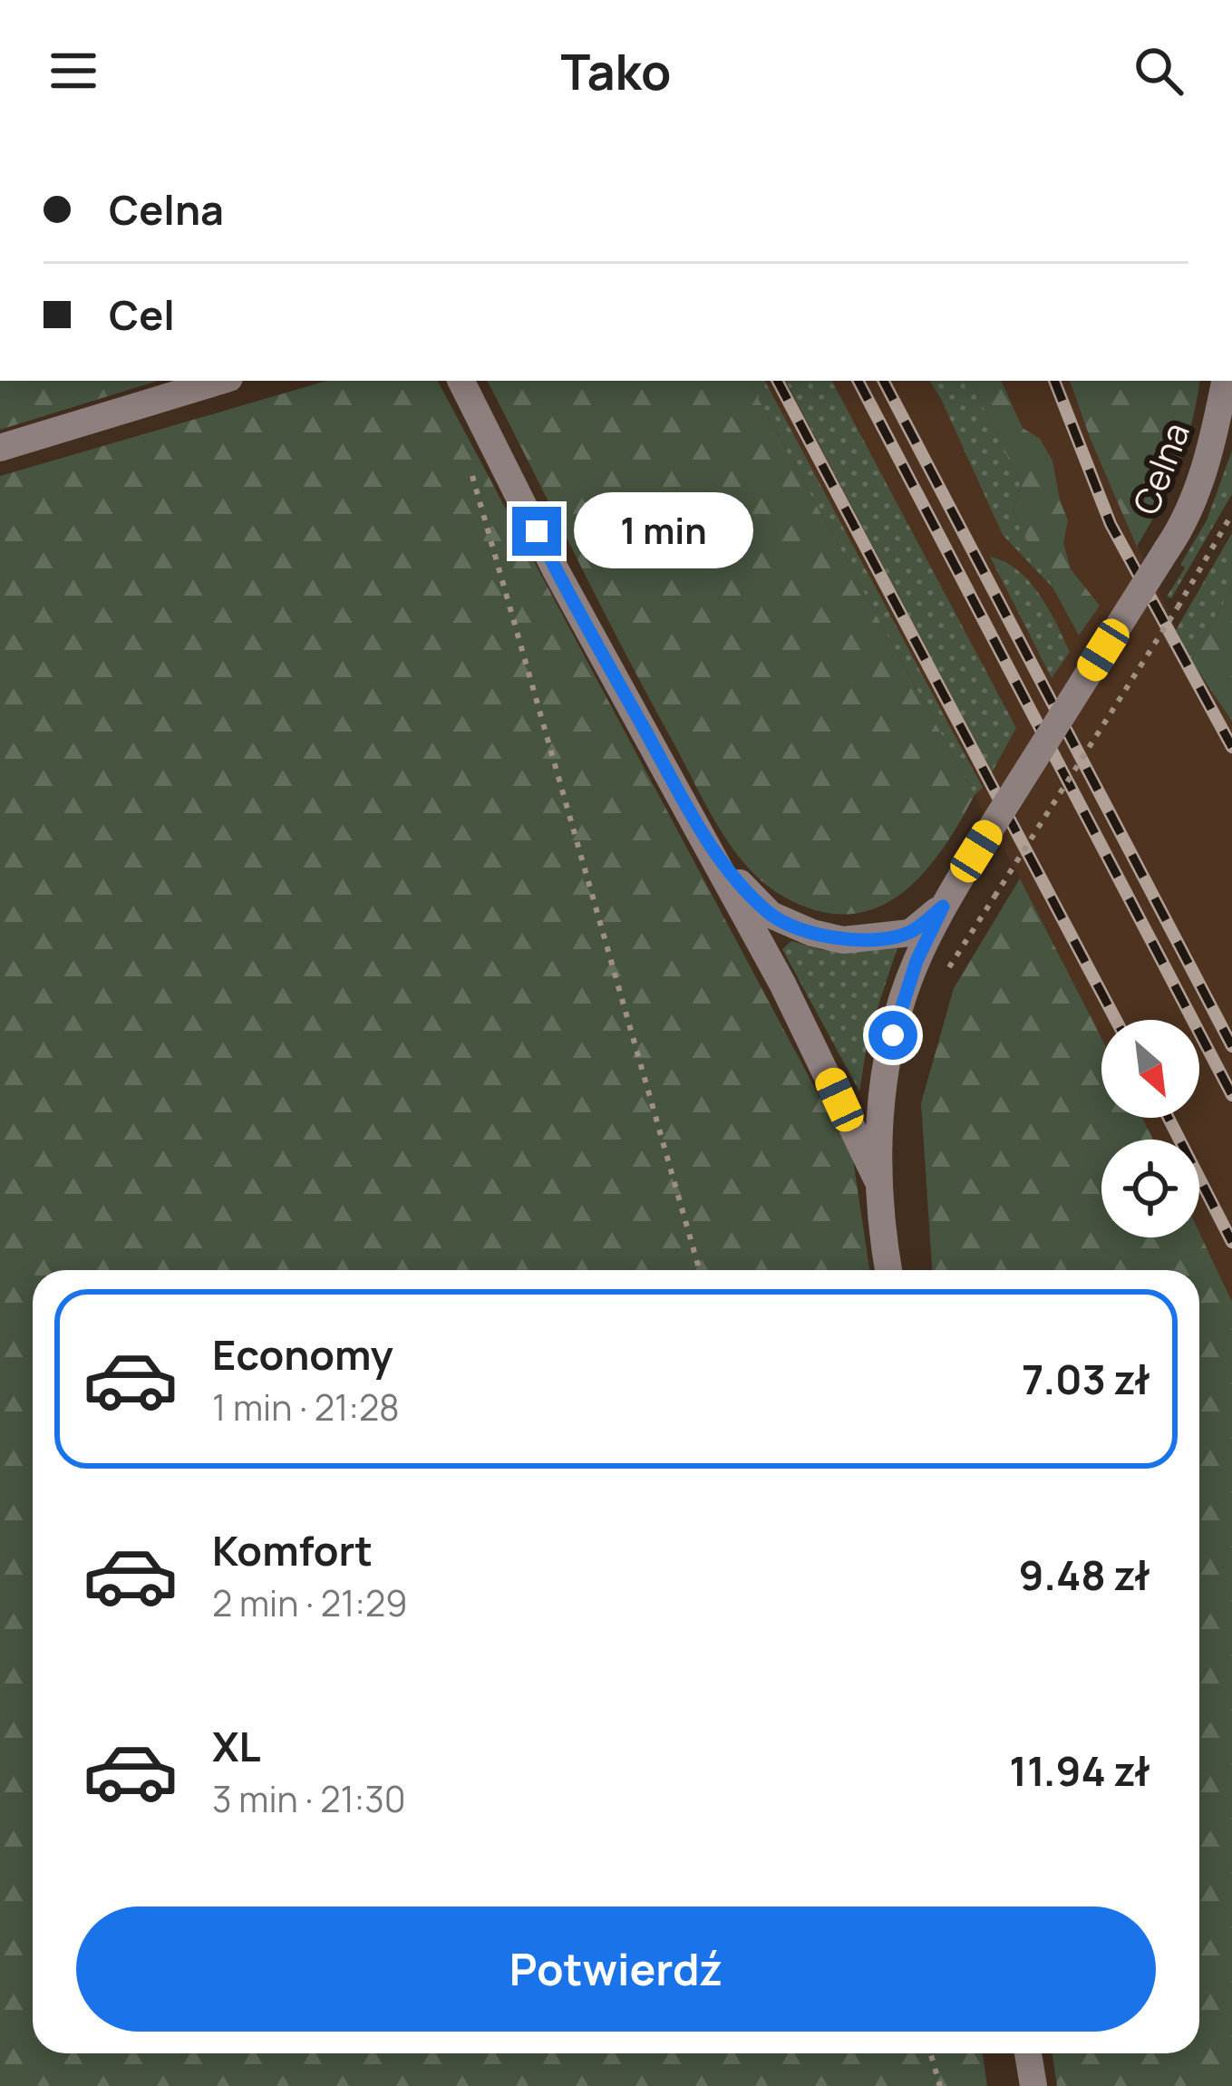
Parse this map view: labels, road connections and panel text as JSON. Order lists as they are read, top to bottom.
{
  "streets": {
    "street": ["Celna"]
  },
  "north": "bottom right",
  "page": {
    "header": "Tako",
    "banner": ["Celna", "Cel"],
    "bubble": "1 min",
    "list": [
      {
        "name": "Economy",
        "note": "1 min · 21:28",
        "value": "7.03 zł"
      },
      {
        "name": "Komfort",
        "note": "2 min · 21:29",
        "value": "9.48 zł"
      },
      {
        "name": "XL",
        "note": "3 min · 21:30",
        "value": "11.94 zł"
      }
    ],
    "buttons": "Potwierdź"
  }
}
